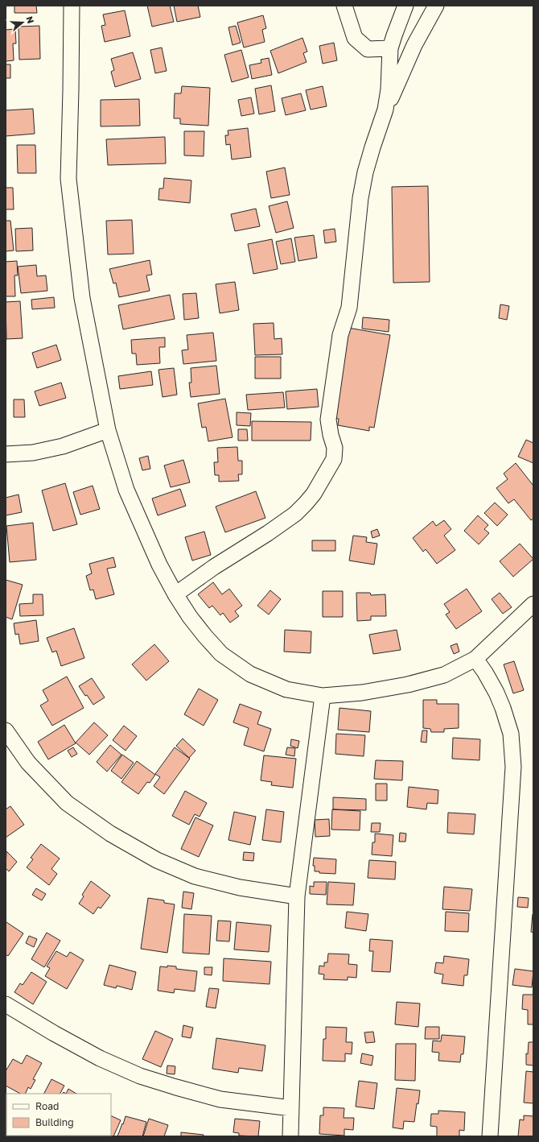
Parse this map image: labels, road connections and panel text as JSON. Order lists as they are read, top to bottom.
{
  "legend": ["Road", "Building"],
  "north": "right"
}
